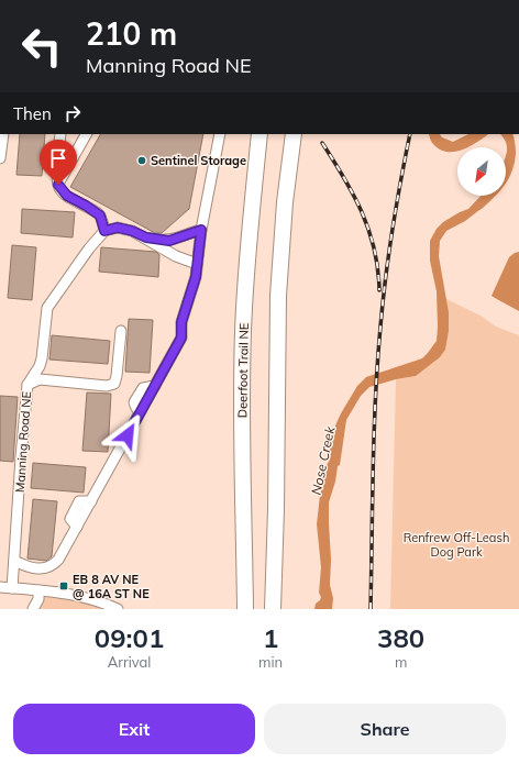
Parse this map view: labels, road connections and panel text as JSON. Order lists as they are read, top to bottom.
{
  "streets": {
    "highway": ["Deerfoot Trail NE"],
    "street": ["Manning Road NE"]
  },
  "water": ["Nose Creek"],
  "parks": ["Renfrew Off-Leash Dog Park"],
  "places": {
    "other": ["Sentinel Storage"],
    "transit": ["EB 8 AV NE @ 16A ST NE"]
  },
  "north": "bottom left",
  "page": {
    "turn": ["210 m", "Manning Road NE"],
    "then": "Then",
    "eta": [
      "09:01",
      "Arrival",
      "1",
      "min",
      "380",
      "m"
    ],
    "buttons": ["Exit", "Share"]
  }
}
